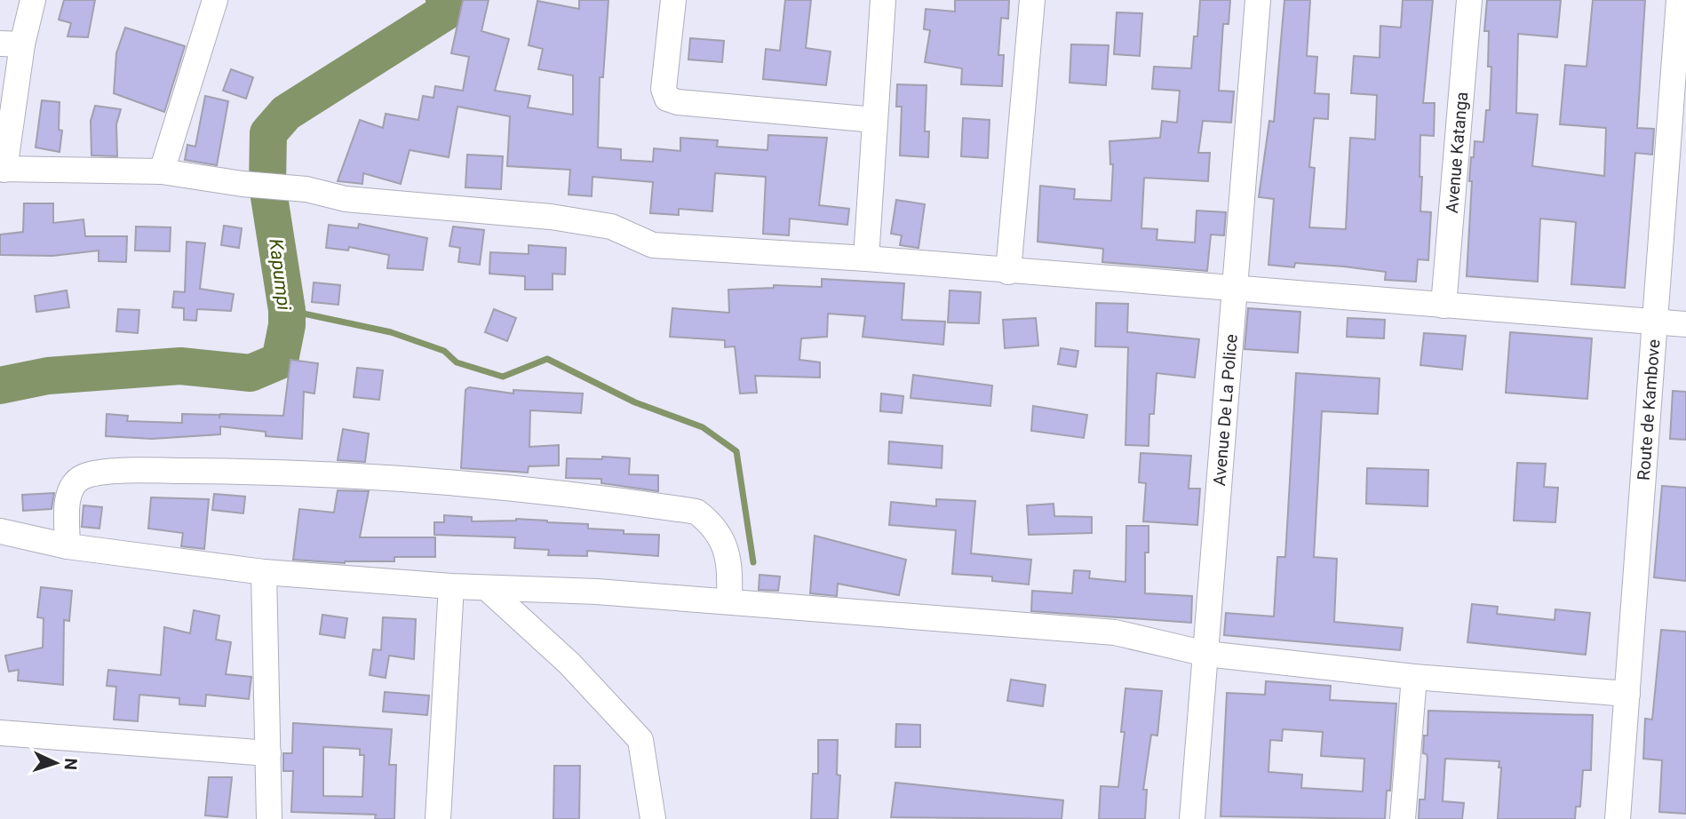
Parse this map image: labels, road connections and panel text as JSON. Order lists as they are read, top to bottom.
{
  "streets": {
    "street": ["Avenue Katanga", "Avenue De La Police", "Route de Kambove"]
  },
  "water": ["Kapumpi"],
  "north": "right"
}
